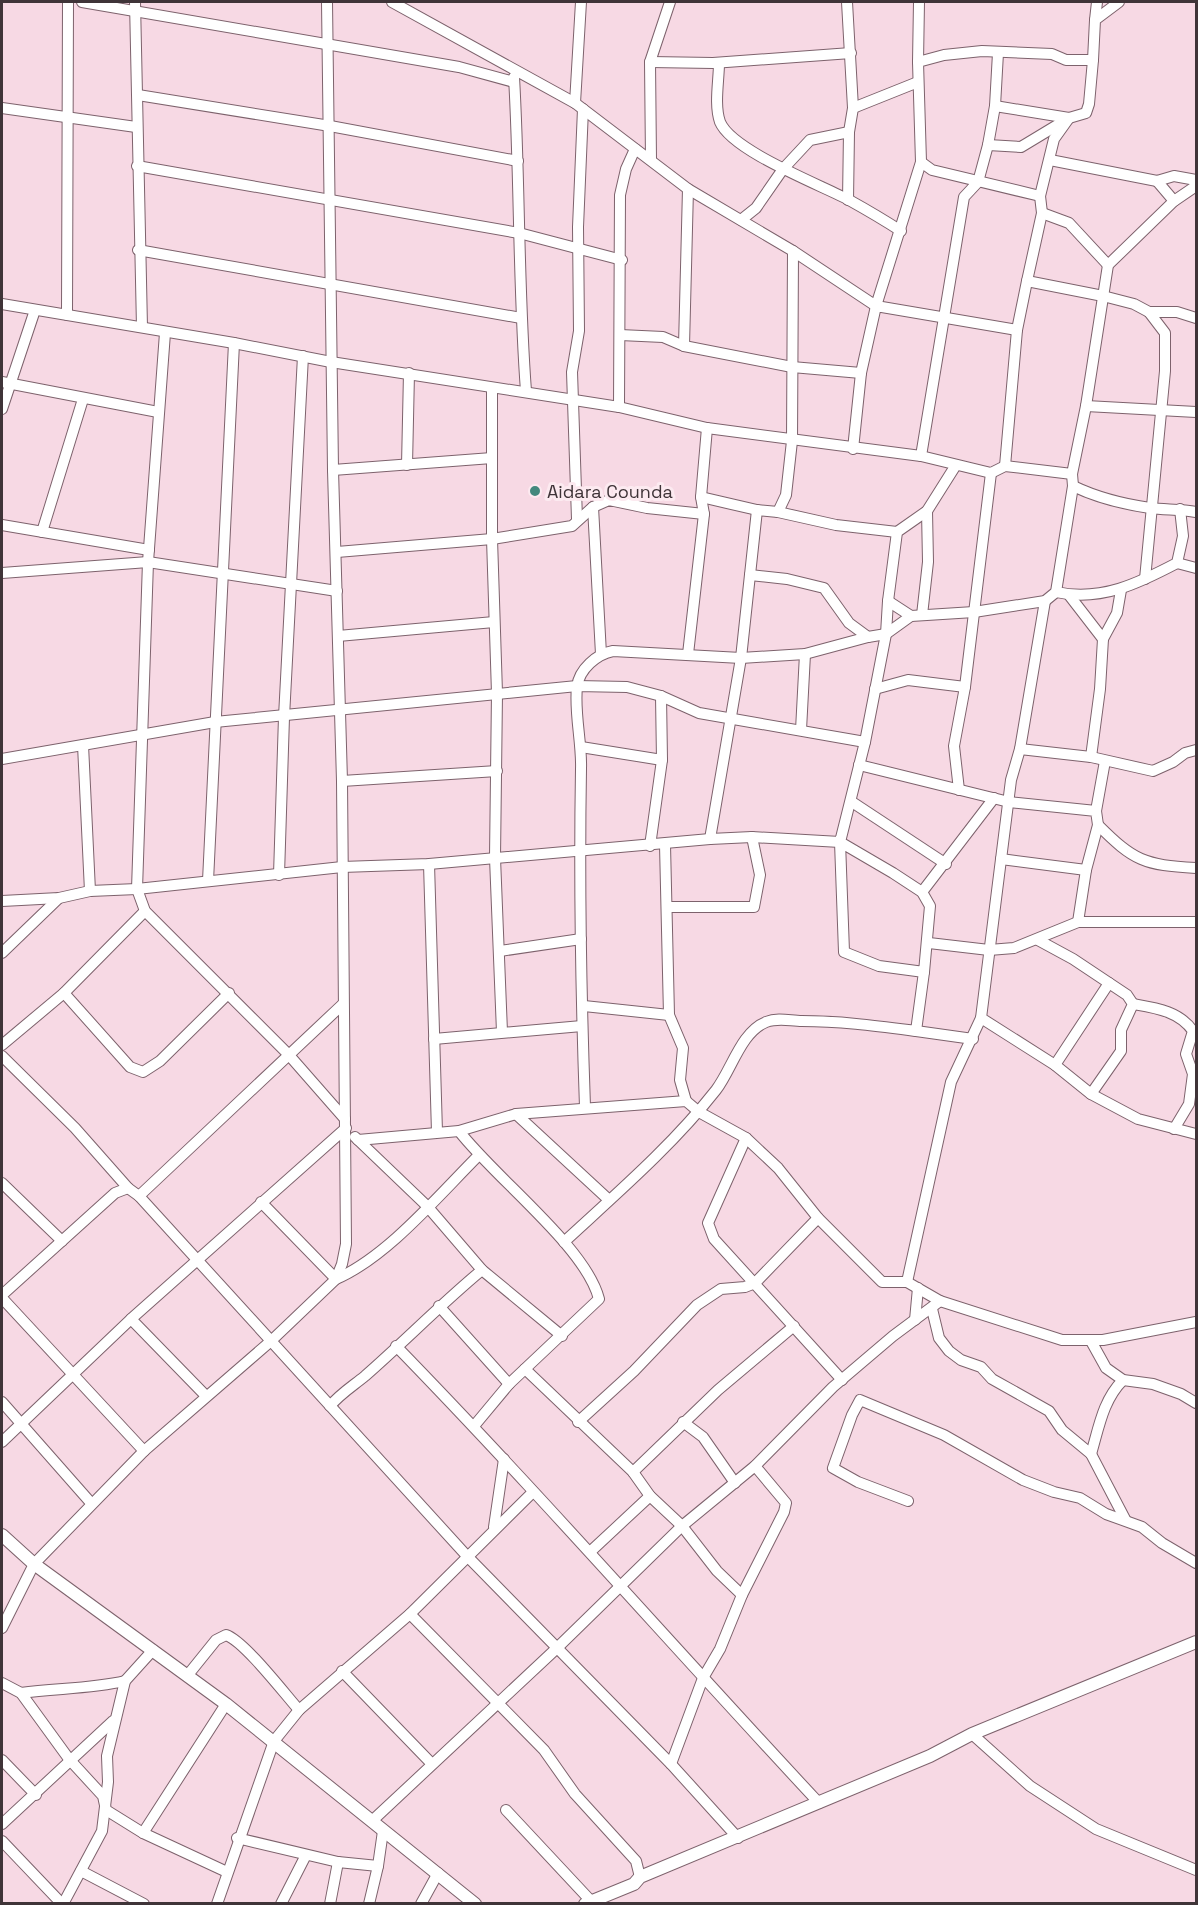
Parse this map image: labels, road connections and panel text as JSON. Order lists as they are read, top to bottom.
{
  "places": ["Aidara Counda"]
}
